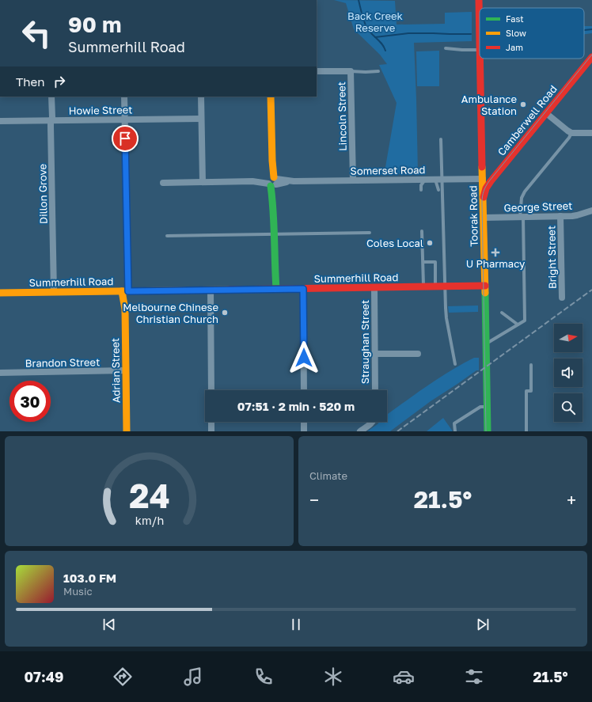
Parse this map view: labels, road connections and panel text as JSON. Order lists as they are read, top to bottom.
{
  "streets": {
    "main road": [
      "Camberwell Road",
      "Toorak Road",
      "Summerhill Road",
      "Adrian Street"
    ],
    "street": [
      "Howie Street",
      "Lincoln Street",
      "Somerset Road",
      "Dillon Grove",
      "George Street",
      "Bright Street",
      "Straughan Street",
      "Brandon Street"
    ]
  },
  "crossings": [
    ["Howie Street", "Dillon Grove"],
    ["Lincoln Street", "Somerset Road"],
    ["Camberwell Road", "Toorak Road"],
    ["Somerset Road", "Toorak Road"],
    ["Dillon Grove", "Summerhill Road"],
    ["George Street", "Toorak Road"],
    ["George Street", "Bright Street"],
    ["Toorak Road", "Summerhill Road"],
    ["Summerhill Road", "Straughan Street"],
    ["Summerhill Road", "Adrian Street"],
    ["Brandon Street", "Adrian Street"]
  ],
  "parks": ["Back Creek Reserve"],
  "places": {
    "other": ["Ambulance Station", "Coles Local", "Melbourne Chinese Christian Church"],
    "health": ["U Pharmacy"]
  },
  "legend": ["Fast", "Slow", "Jam"],
  "north": "right",
  "page": {
    "turn": ["90 m", "Summerhill Road"],
    "then": "Then",
    "limit": "30",
    "trip": "07:51 · 2 min · 520 m",
    "tile": "Climate",
    "heat": ["−", "21.5°", "+"],
    "song": ["103.0 FM", "Music"],
    "tabs": ["07:49", "21.5°"],
    "gauge": ["24", "km/h"]
  }
}
